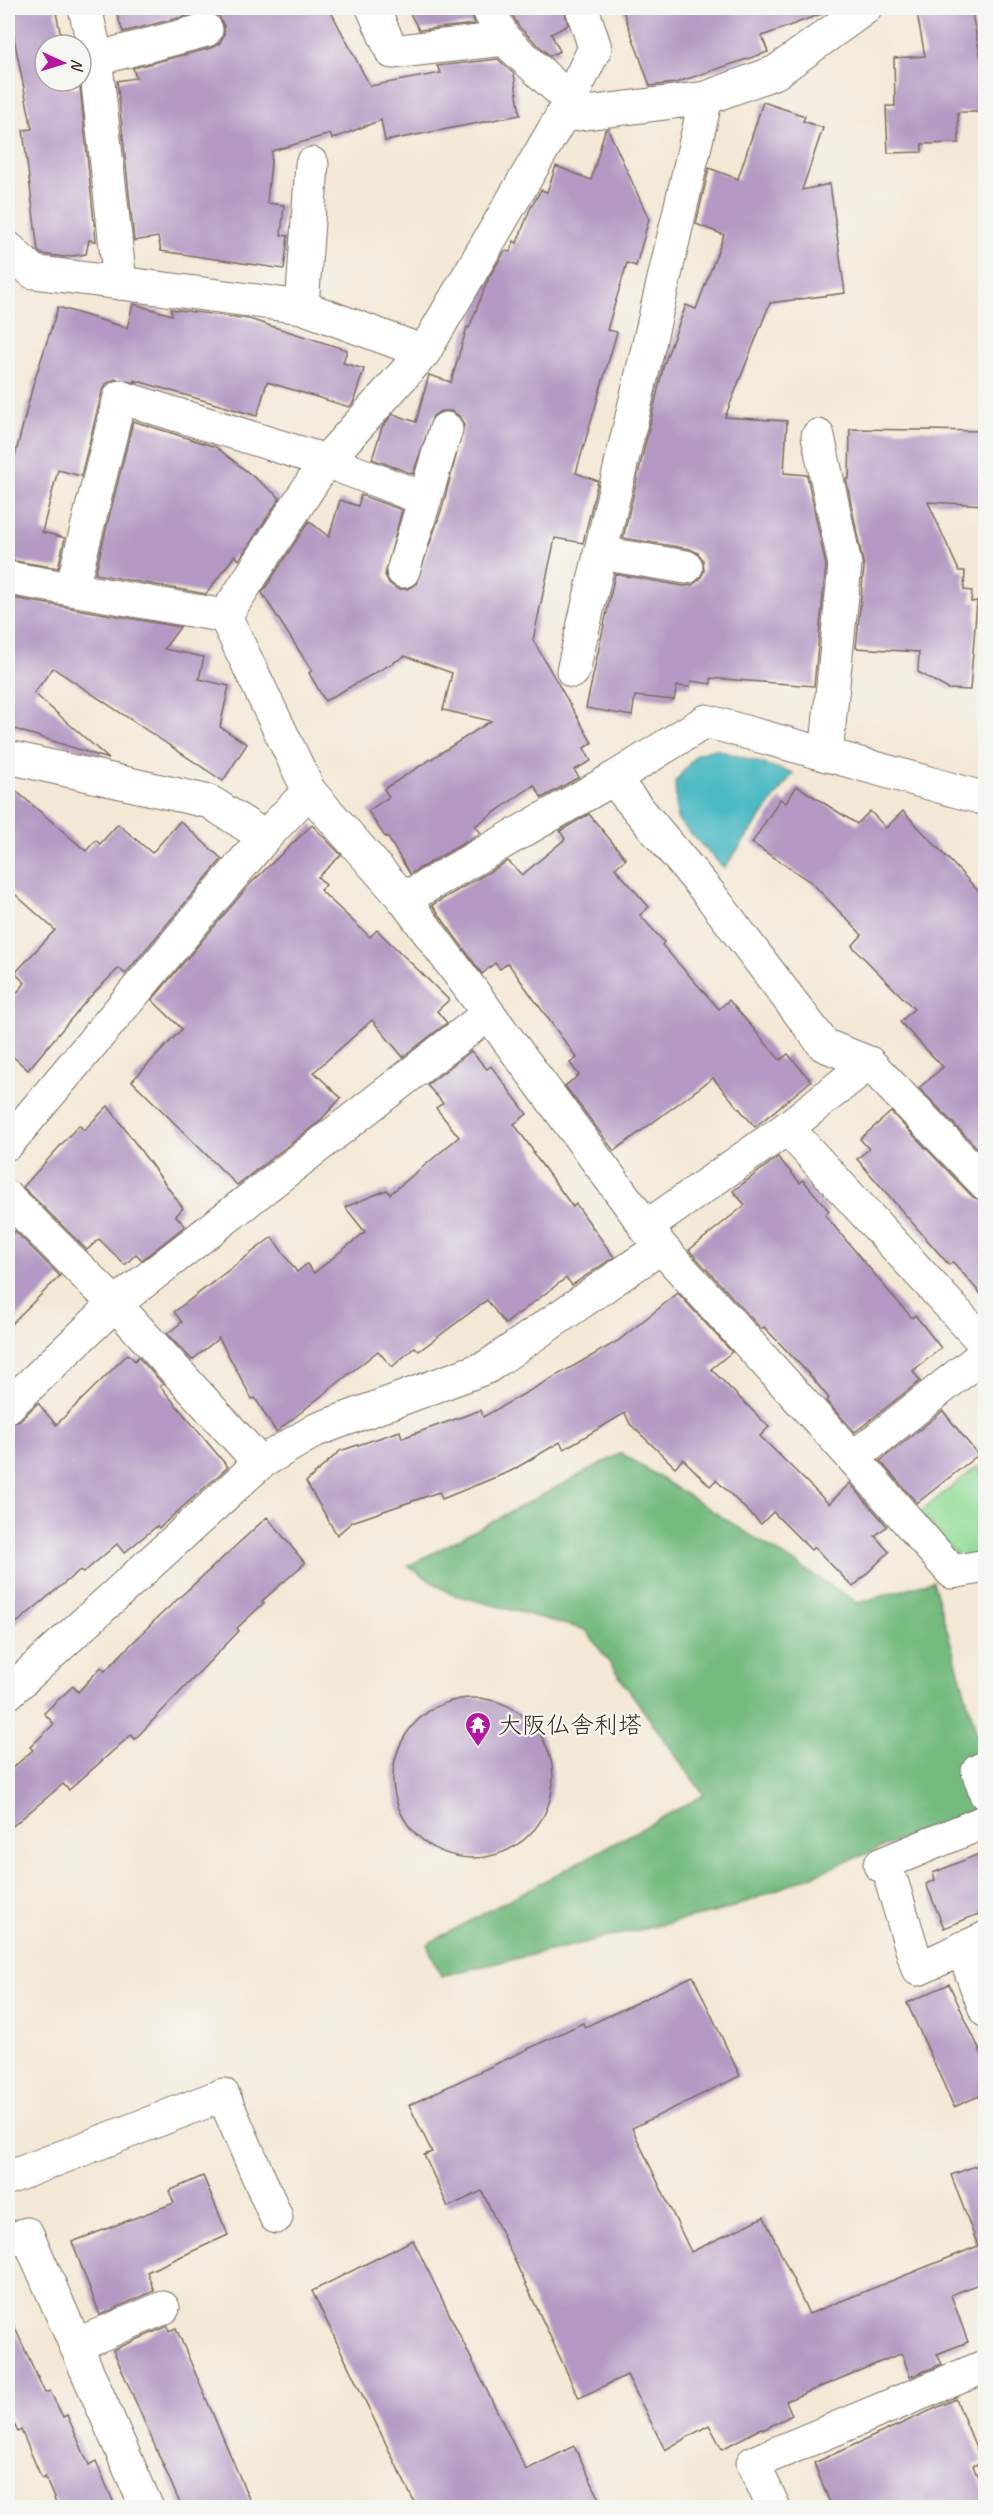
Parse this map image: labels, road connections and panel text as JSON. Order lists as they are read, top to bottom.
{
  "places": {
    "temple": ["大阪仏舎利塔"]
  },
  "north": "right"
}
